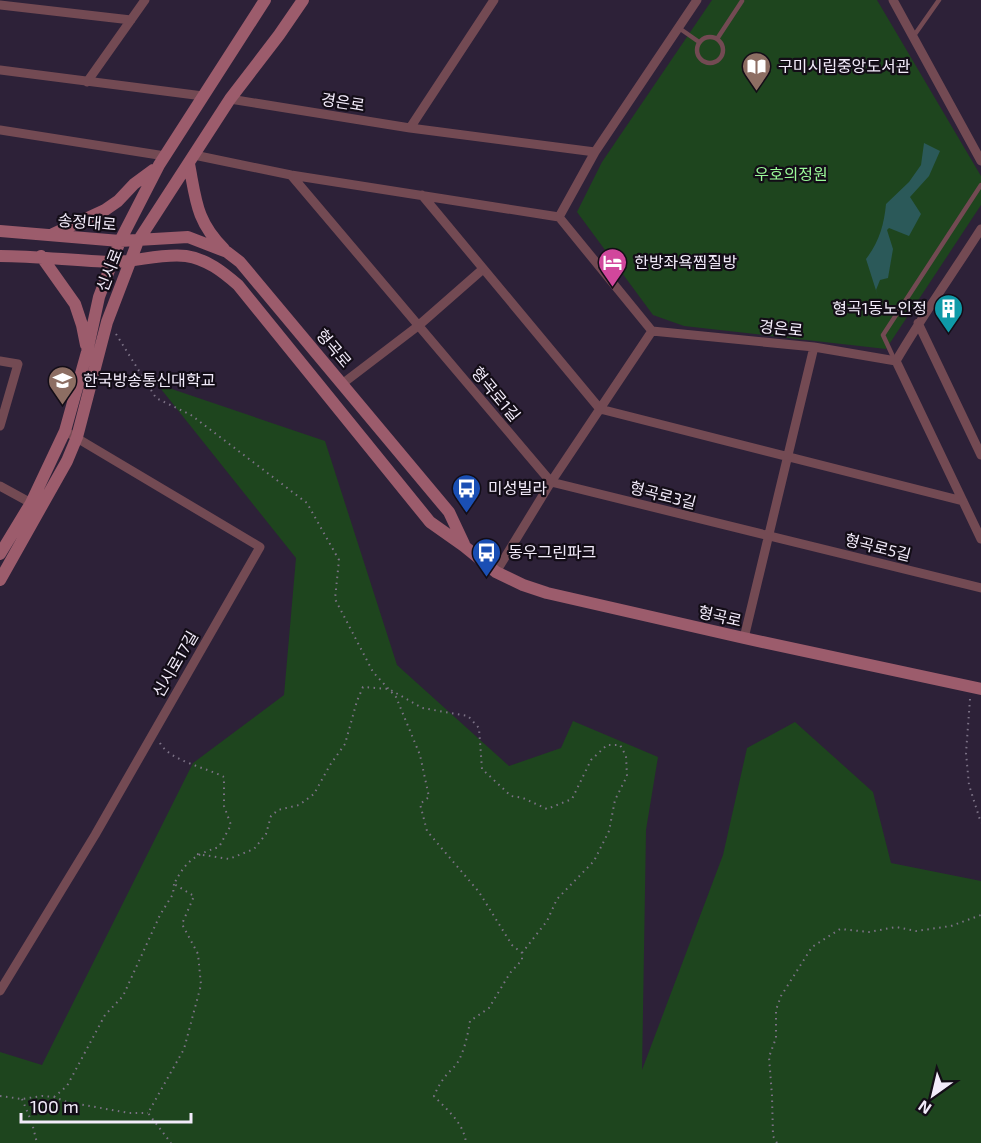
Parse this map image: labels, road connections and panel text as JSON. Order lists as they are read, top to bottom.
{
  "streets": {
    "street": [
      "경은로",
      "송정대로",
      "신시로",
      "형곡로",
      "형곡로1길",
      "형곡로3길",
      "형곡로5길",
      "신시로17길"
    ]
  },
  "crossings": [
    ["경은로", "신시로"],
    ["송정대로", "신시로"],
    ["송정대로", "형곡로"],
    ["신시로", "형곡로"],
    ["신시로", "신시로17길"],
    ["형곡로1길", "형곡로3길"],
    ["형곡로3길", "형곡로5길"]
  ],
  "parks": ["우호의정원"],
  "places": {
    "library": ["구미시립중앙도서관"],
    "hotel": ["한방좌욕찜질방"],
    "building": ["형곡1동노인정"],
    "school or university": ["한국방송통신대학교"],
    "bus stop": ["미성빌라", "동우그린파크"]
  },
  "scale_bar": "100 m",
  "north": "bottom left"
}
